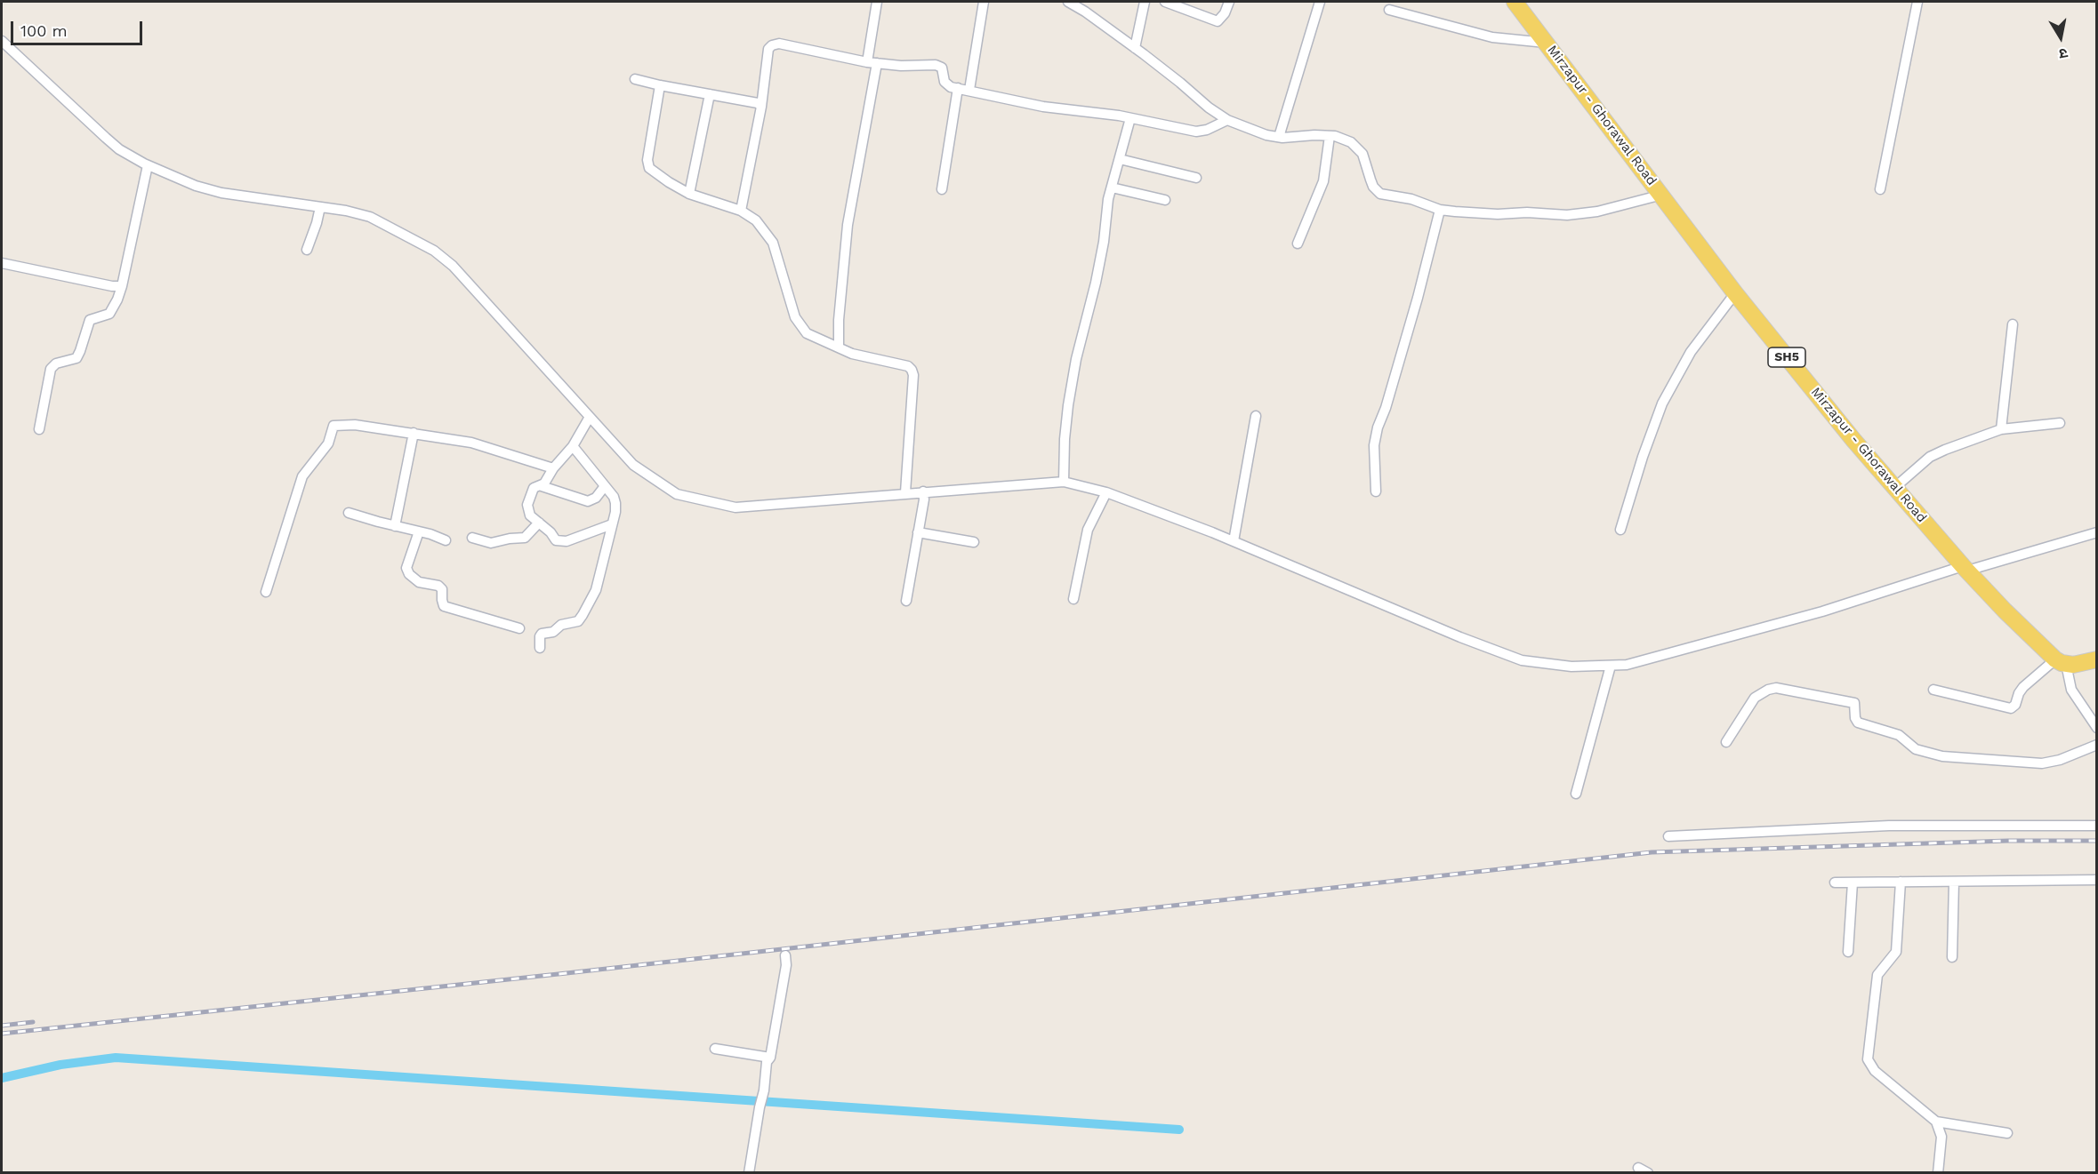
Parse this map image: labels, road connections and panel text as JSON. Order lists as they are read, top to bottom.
{
  "streets": {
    "main road": ["Mirzapur - Ghorawal Road", "SH5"]
  },
  "scale_bar": "100 m",
  "north": "bottom"
}
